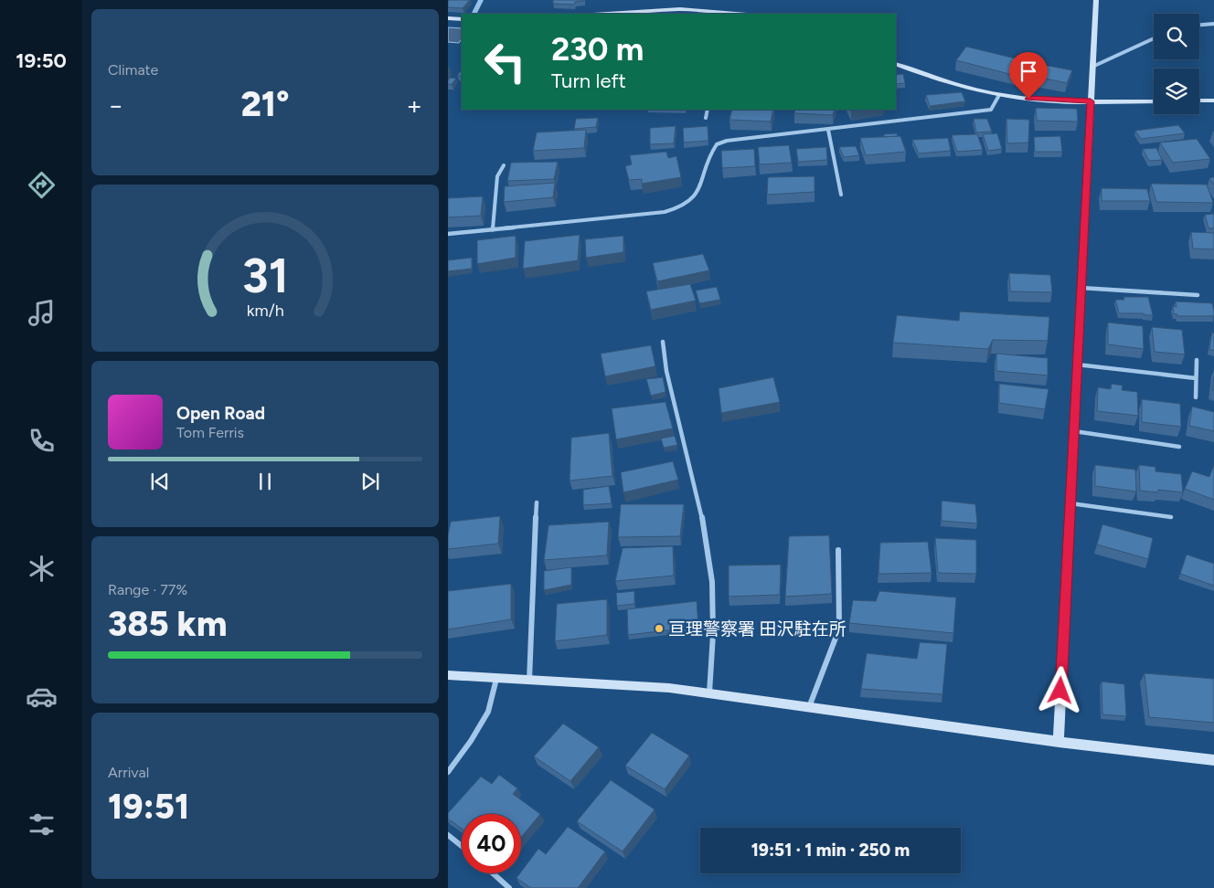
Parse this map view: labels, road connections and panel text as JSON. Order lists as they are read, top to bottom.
{
  "places": ["亘理警察署 田沢駐在所"],
  "page": {
    "tabs": "19:50",
    "tile": [
      "Climate",
      ["Range · 77%", "385 km"],
      ["Arrival", "19:51"]
    ],
    "turn": ["230 m", "Turn left"],
    "heat": ["−", "21°", "+"],
    "song": ["Open Road", "Tom Ferris"],
    "limit": "40",
    "trip": "19:51 · 1 min · 250 m",
    "gauge": ["31", "km/h"]
  }
}
